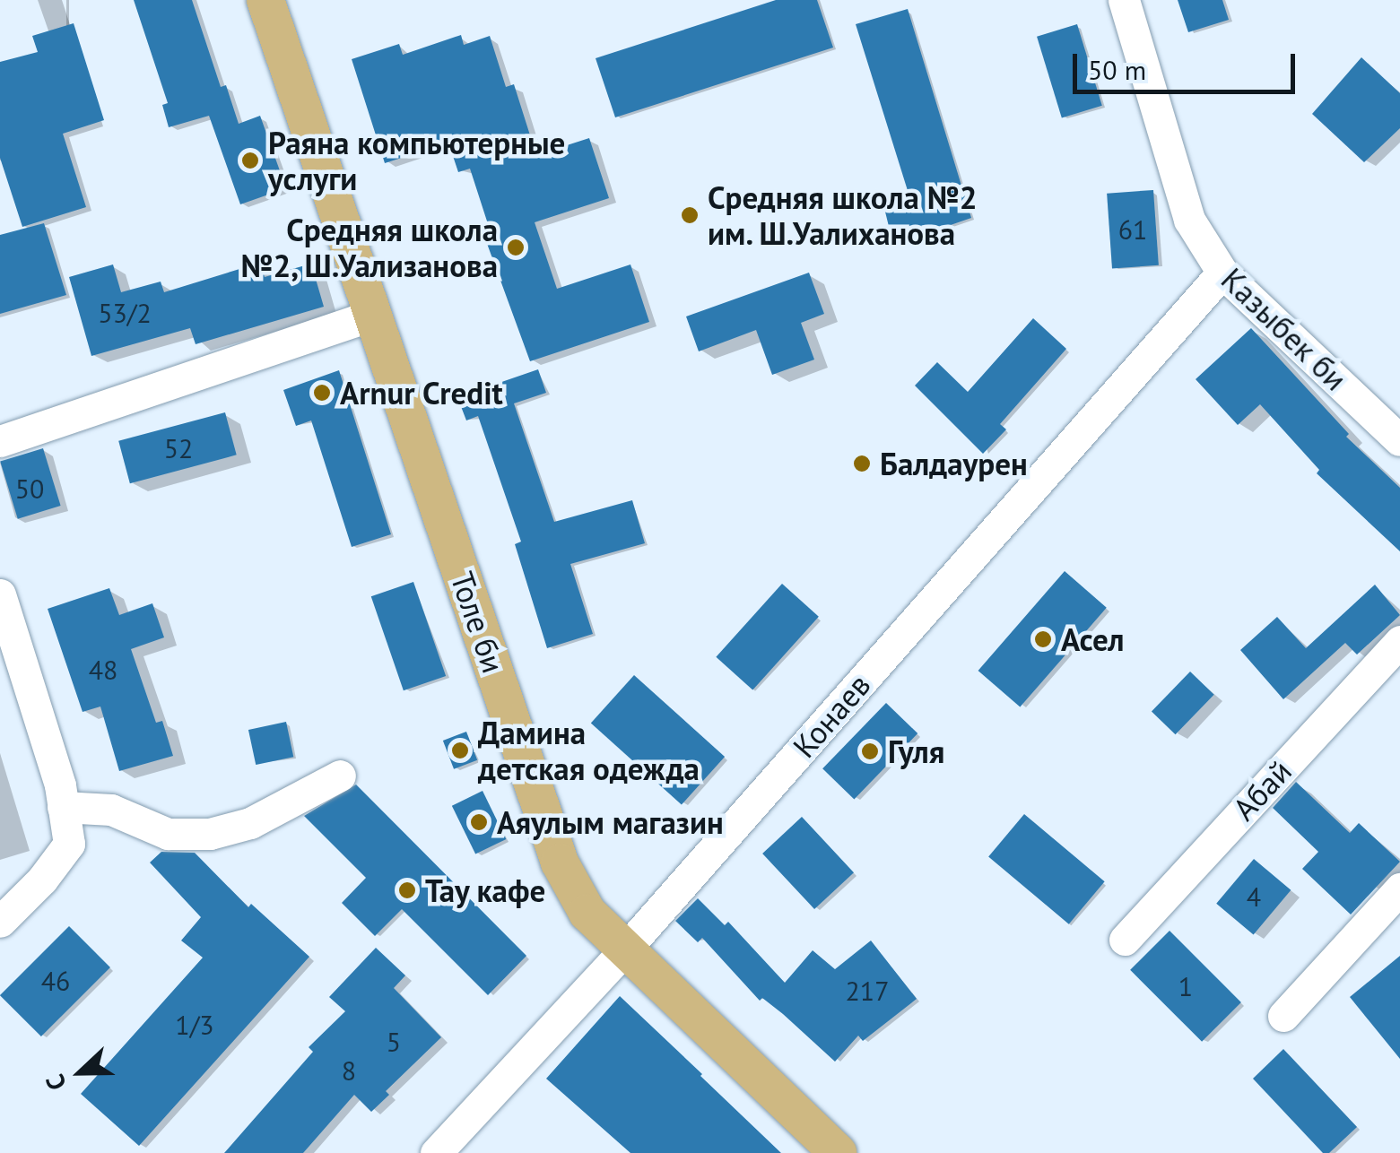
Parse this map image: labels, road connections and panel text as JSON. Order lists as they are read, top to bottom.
{
  "streets": {
    "main road": ["Толе би"],
    "street": ["Казыбек би", "Конаев", "Абай"]
  },
  "crossings": [
    ["Казыбек би", "Конаев"],
    ["Толе би", "Конаев"]
  ],
  "places": [
    "Раяна компьютерные услуги",
    "Средняя школа №2 им. Ш.Уалиханова",
    "Средняя школа №2, Ш.Уализанова",
    "Arnur Credit",
    "Балдаурен",
    "Асел",
    "Дамина детская одежда",
    "Гуля",
    "Аяулым магазин",
    "Тау кафе"
  ],
  "house_numbers": [
    "61",
    "53/2",
    "52",
    "50",
    "48",
    "4",
    "46",
    "1",
    "217",
    "1/3",
    "5",
    "8"
  ],
  "scale_bar": "50 m",
  "north": "left"
}
